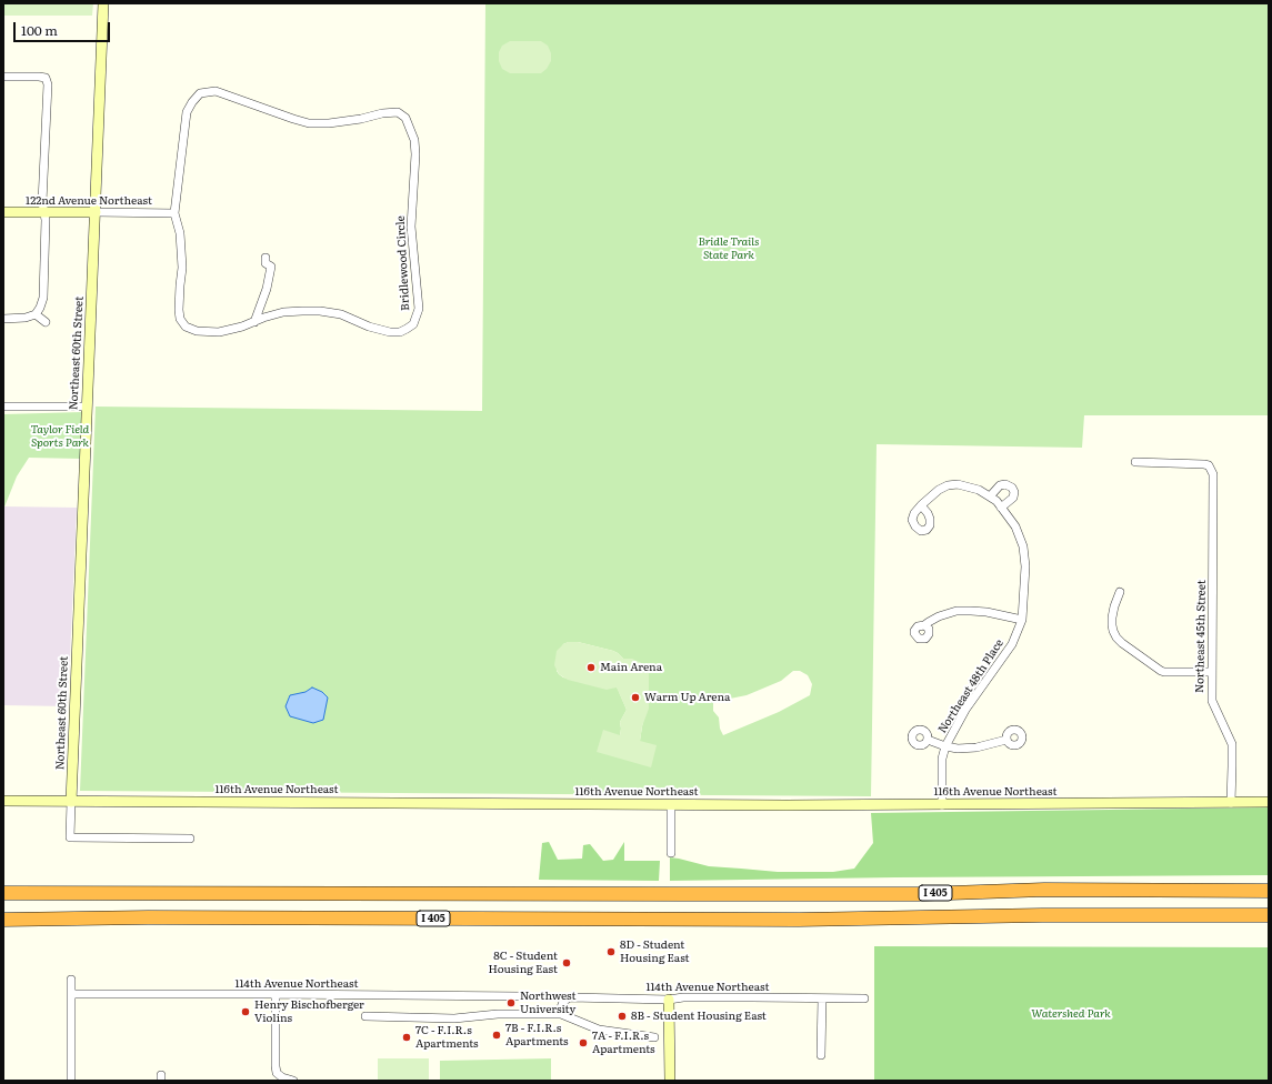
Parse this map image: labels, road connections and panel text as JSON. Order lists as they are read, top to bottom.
{
  "streets": {
    "highway": ["I 405"],
    "street": [
      "122nd Avenue Northeast",
      "Bridlewood Circle",
      "Northeast 60th Street",
      "Northeast 45th Street",
      "Northeast 48th Place",
      "116th Avenue Northeast",
      "114th Avenue Northeast"
    ]
  },
  "crossings": [
    ["122nd Avenue Northeast", "Bridlewood Circle"],
    ["122nd Avenue Northeast", "Northeast 60th Street"],
    ["Northeast 60th Street", "116th Avenue Northeast"],
    ["Northeast 45th Street", "116th Avenue Northeast"],
    ["Northeast 48th Place", "116th Avenue Northeast"]
  ],
  "parks": ["Bridle Trails State Park", "Taylor Field Sports Park", "Watershed Park"],
  "places": [
    "Main Arena",
    "Warm Up Arena",
    "8D - Student Housing East",
    "8C - Student Housing East",
    "Northwest University",
    "Henry Bischofberger Violins",
    "8B - Student Housing East",
    "7B - F.I.R.s Apartments",
    "7C - F.I.R.s Apartments",
    "7A - F.I.R.s Apartments"
  ],
  "scale_bar": "100 m"
}
